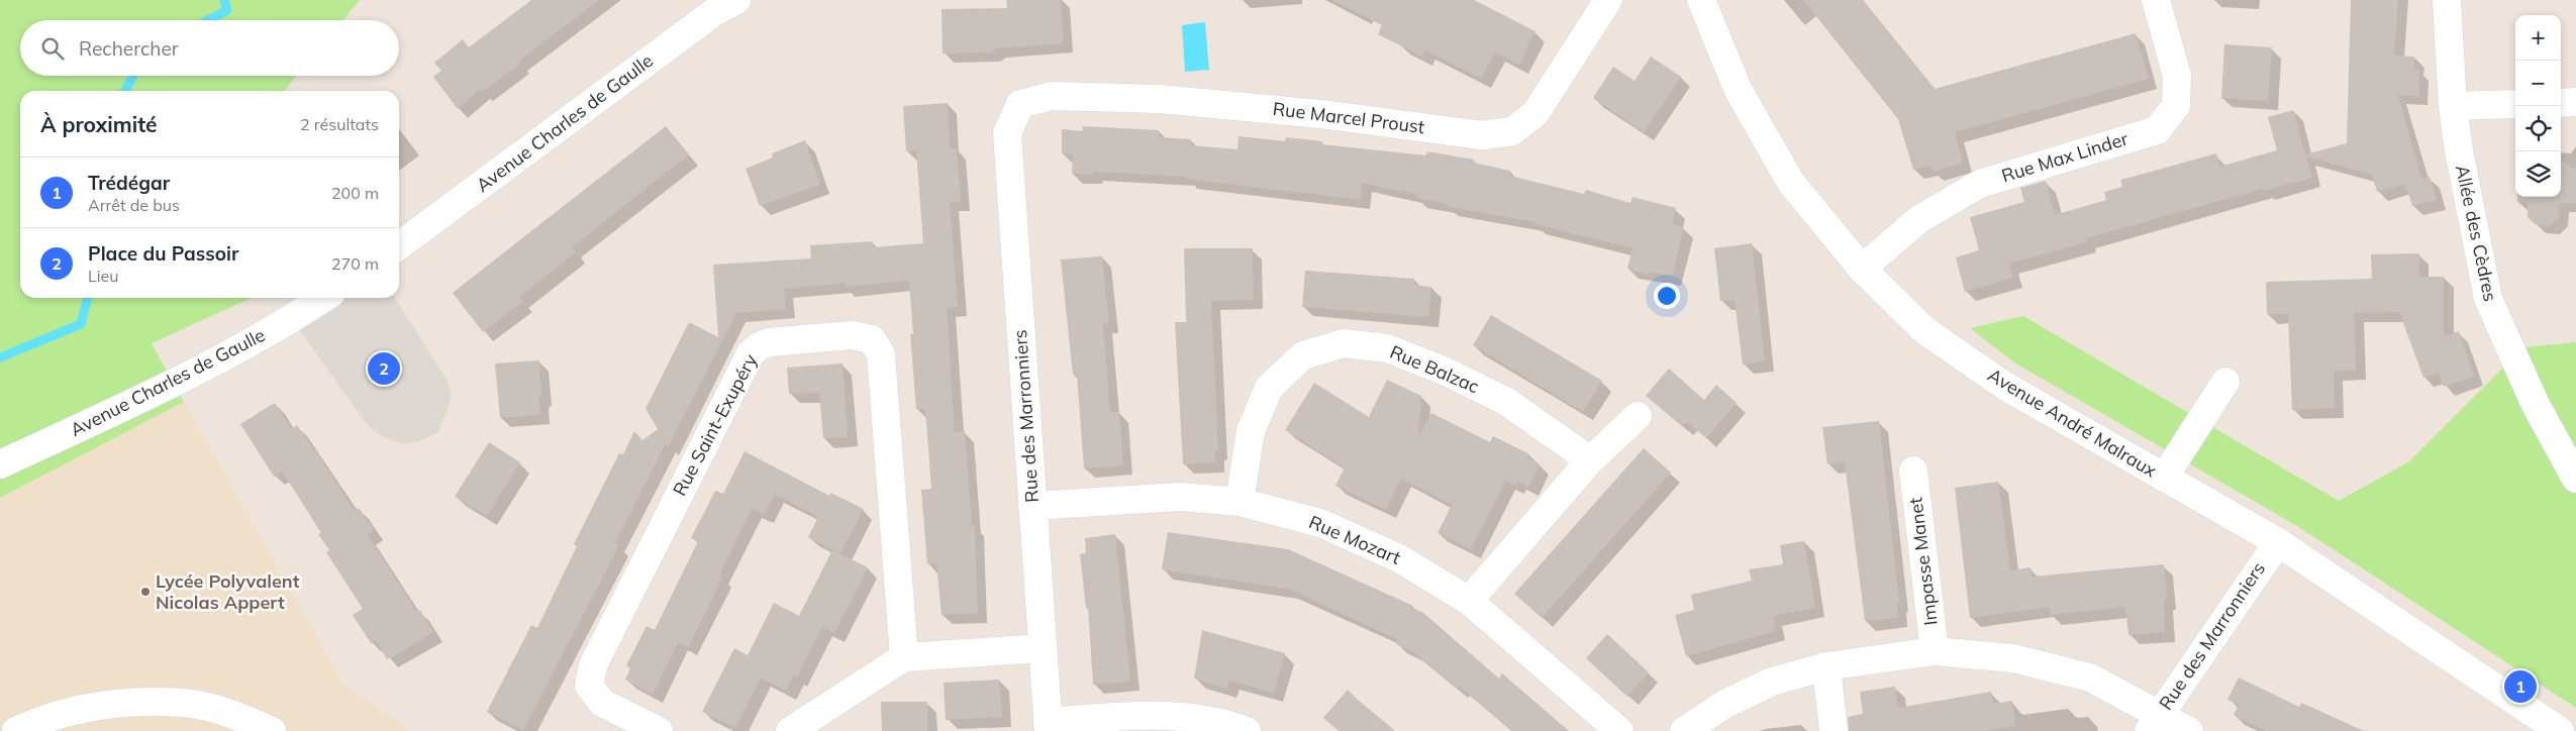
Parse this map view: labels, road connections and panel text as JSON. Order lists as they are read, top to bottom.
{
  "streets": {
    "street": [
      "Rue Marcel Proust",
      "Avenue Charles de Gaulle",
      "Rue Max Linder",
      "Allée des Cèdres",
      "Rue Balzac",
      "Rue des Marronniers",
      "Avenue André Malraux",
      "Rue Saint-Exupéry",
      "Rue Mozart",
      "Impasse Manet"
    ]
  },
  "crossings": [
    ["Rue Marcel Proust", "Rue des Marronniers"],
    ["Rue Max Linder", "Avenue André Malraux"],
    ["Rue Balzac", "Rue Mozart"],
    ["Rue des Marronniers", "Avenue André Malraux"],
    ["Rue des Marronniers", "Rue Mozart"]
  ],
  "places": ["Lycée Polyvalent Nicolas Appert"],
  "page": {
    "map_buttons": ["+", "−"],
    "search": "Rechercher",
    "heading": ["À proximité", "2 résultats"],
    "list": [
      {
        "mark": "1",
        "name": "Trédégar",
        "note": "Arrêt de bus",
        "value": "200 m"
      },
      {
        "mark": "2",
        "name": "Place du Passoir",
        "note": "Lieu",
        "value": "270 m"
      }
    ],
    "pins": ["2", "1"]
  }
}
